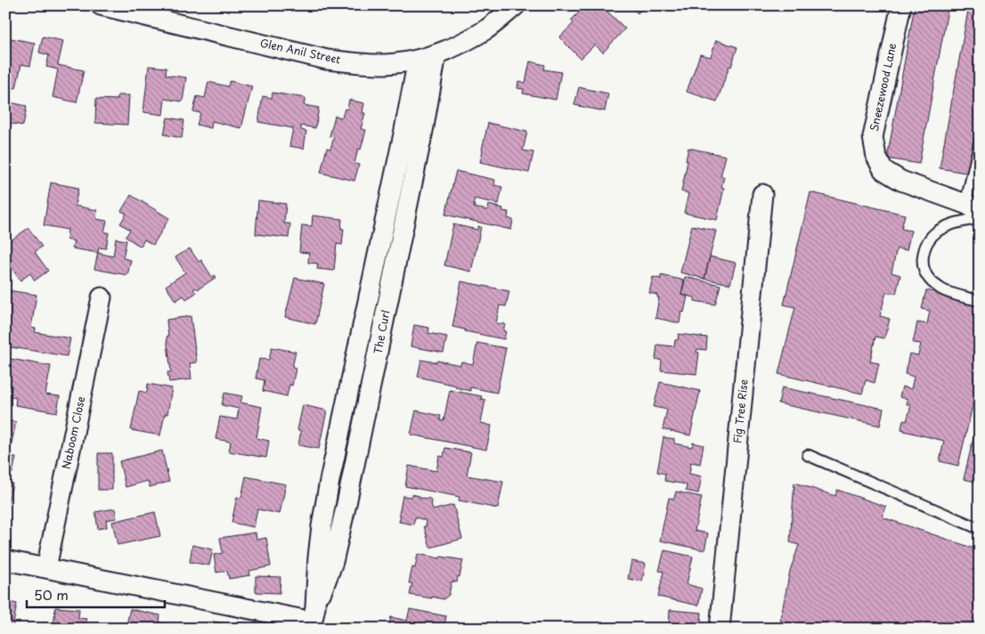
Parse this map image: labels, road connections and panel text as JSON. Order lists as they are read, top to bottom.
{
  "streets": {
    "street": [
      "Glen Anil Street",
      "Sneezewood Lane",
      "The Curl",
      "Fig Tree Rise",
      "Naboom Close"
    ]
  },
  "crossings": [
    ["Glen Anil Street", "The Curl"]
  ],
  "scale_bar": "50 m"
}
